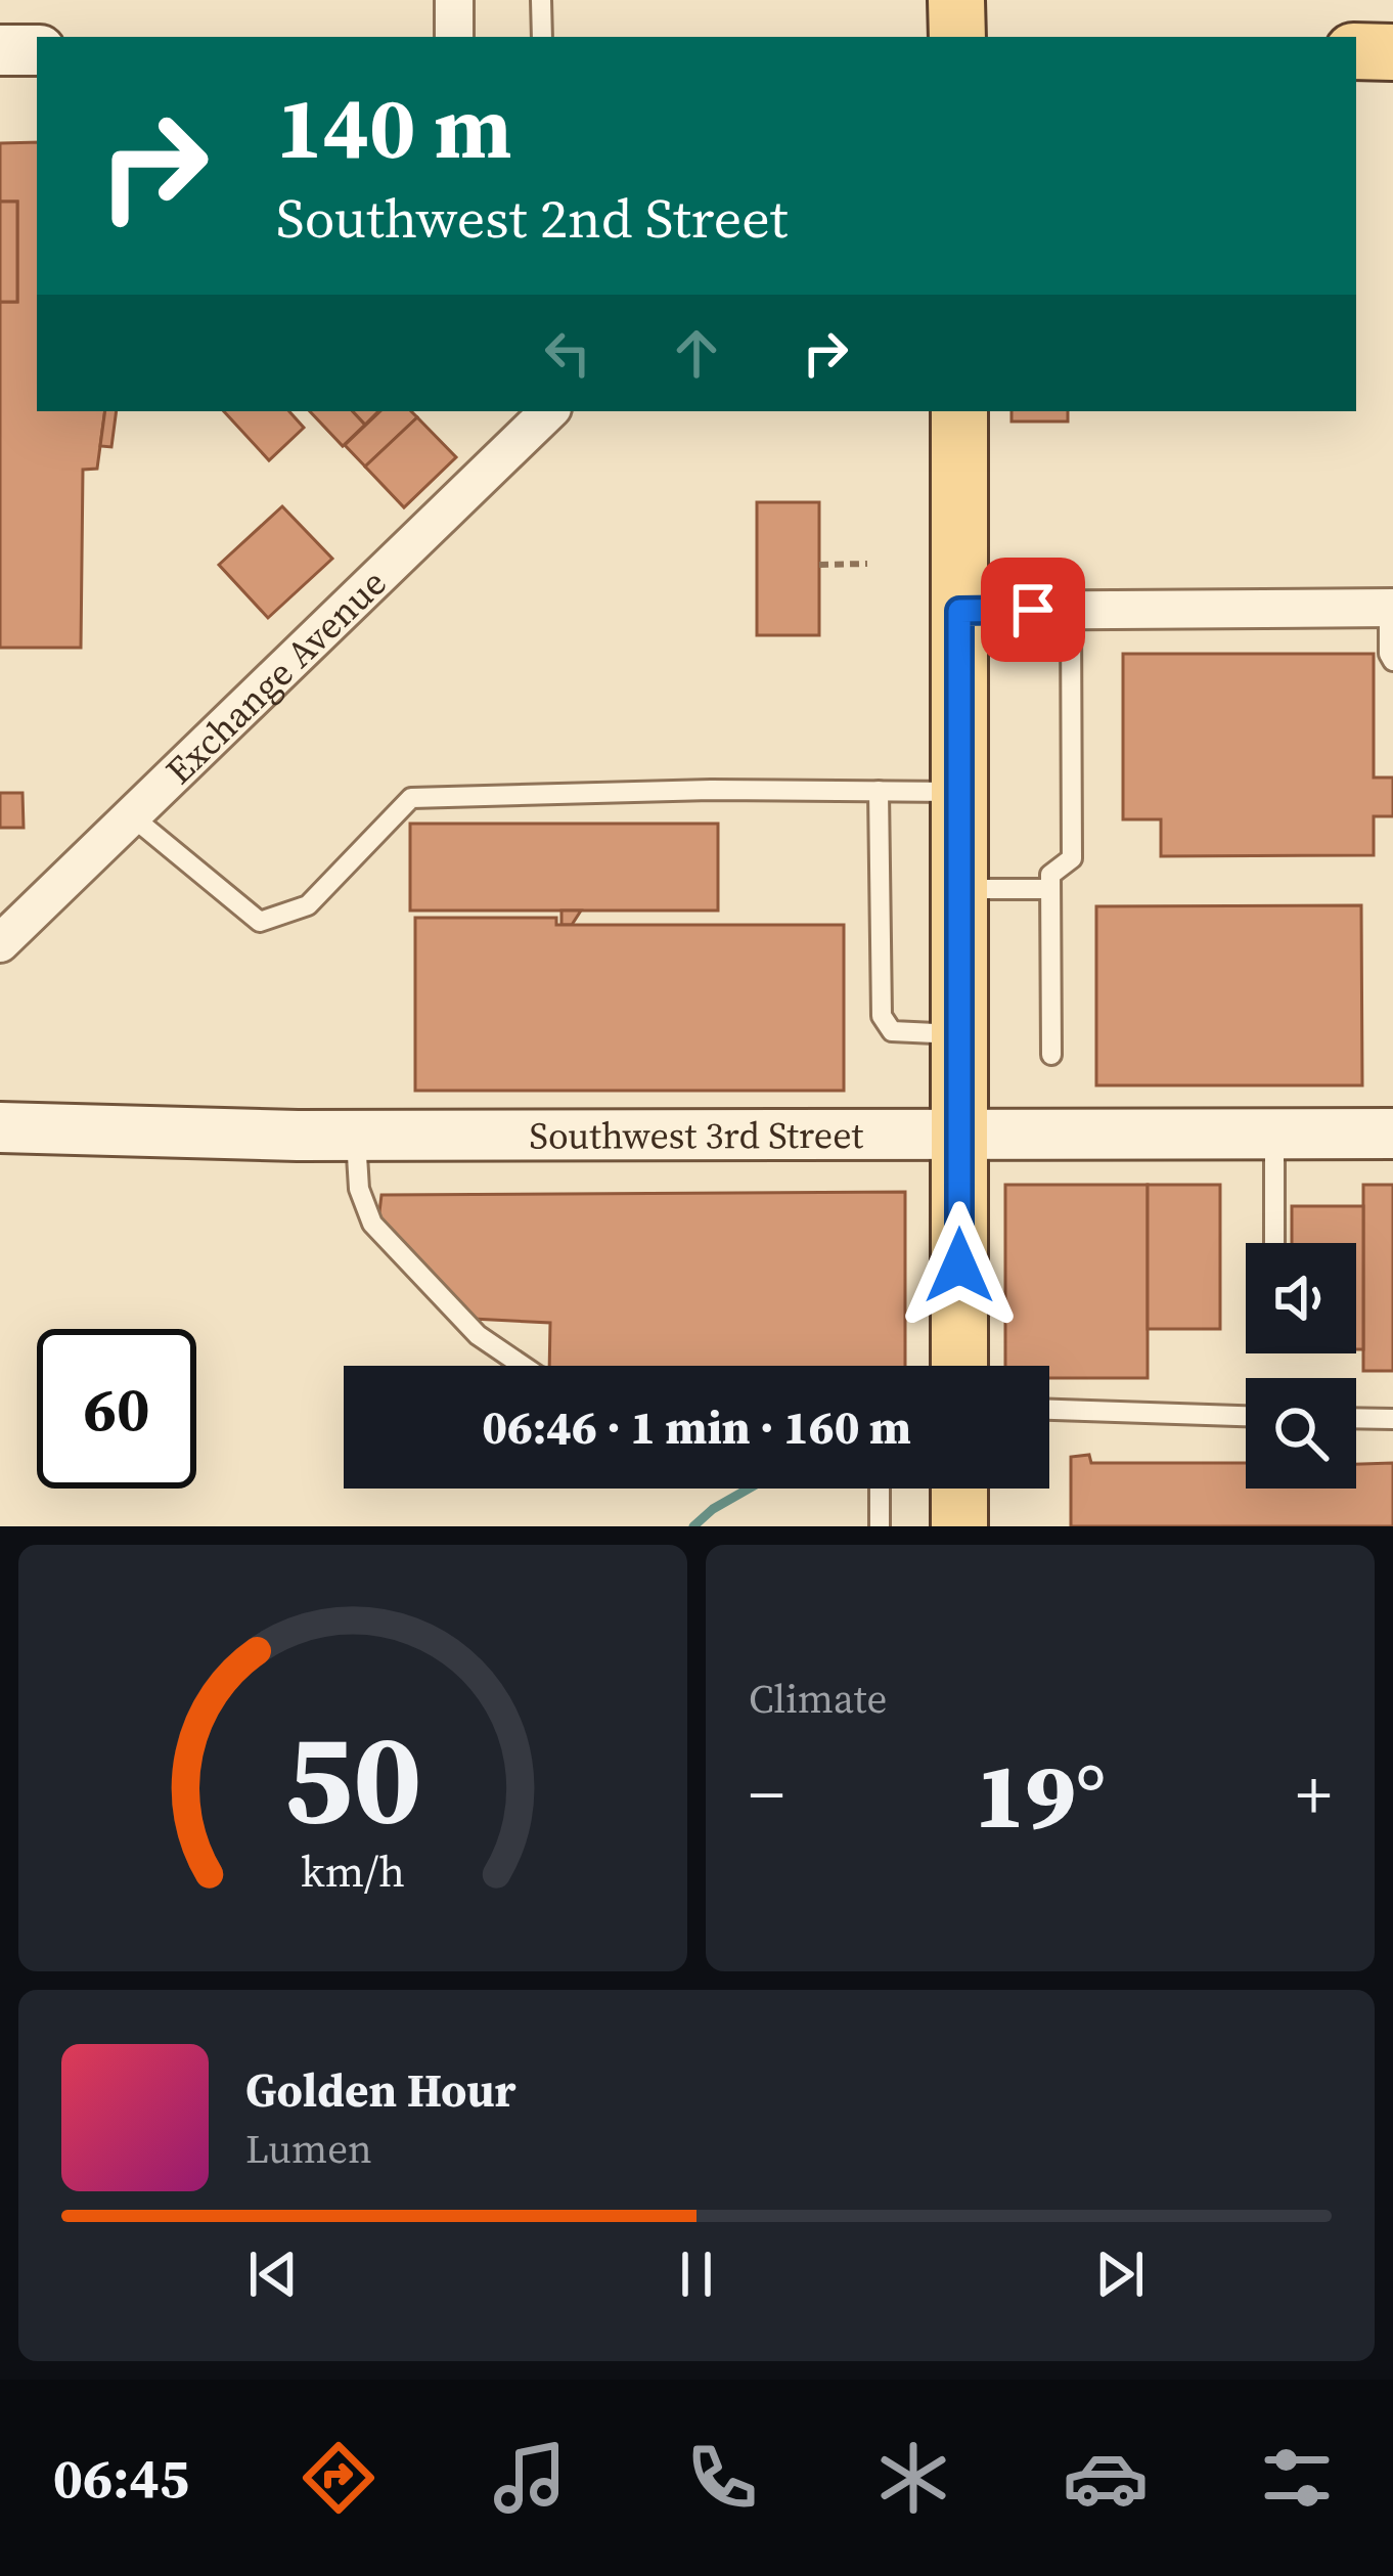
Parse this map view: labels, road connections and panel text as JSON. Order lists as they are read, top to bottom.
{
  "streets": {
    "street": ["Exchange Avenue", "Southwest 3rd Street"]
  },
  "page": {
    "turn": ["140 m", "Southwest 2nd Street"],
    "limit": "60",
    "trip": "06:46 · 1 min · 160 m",
    "tile": "Climate",
    "heat": ["−", "19°", "+"],
    "song": ["Golden Hour", "Lumen"],
    "tabs": "06:45",
    "gauge": ["50", "km/h"]
  }
}
